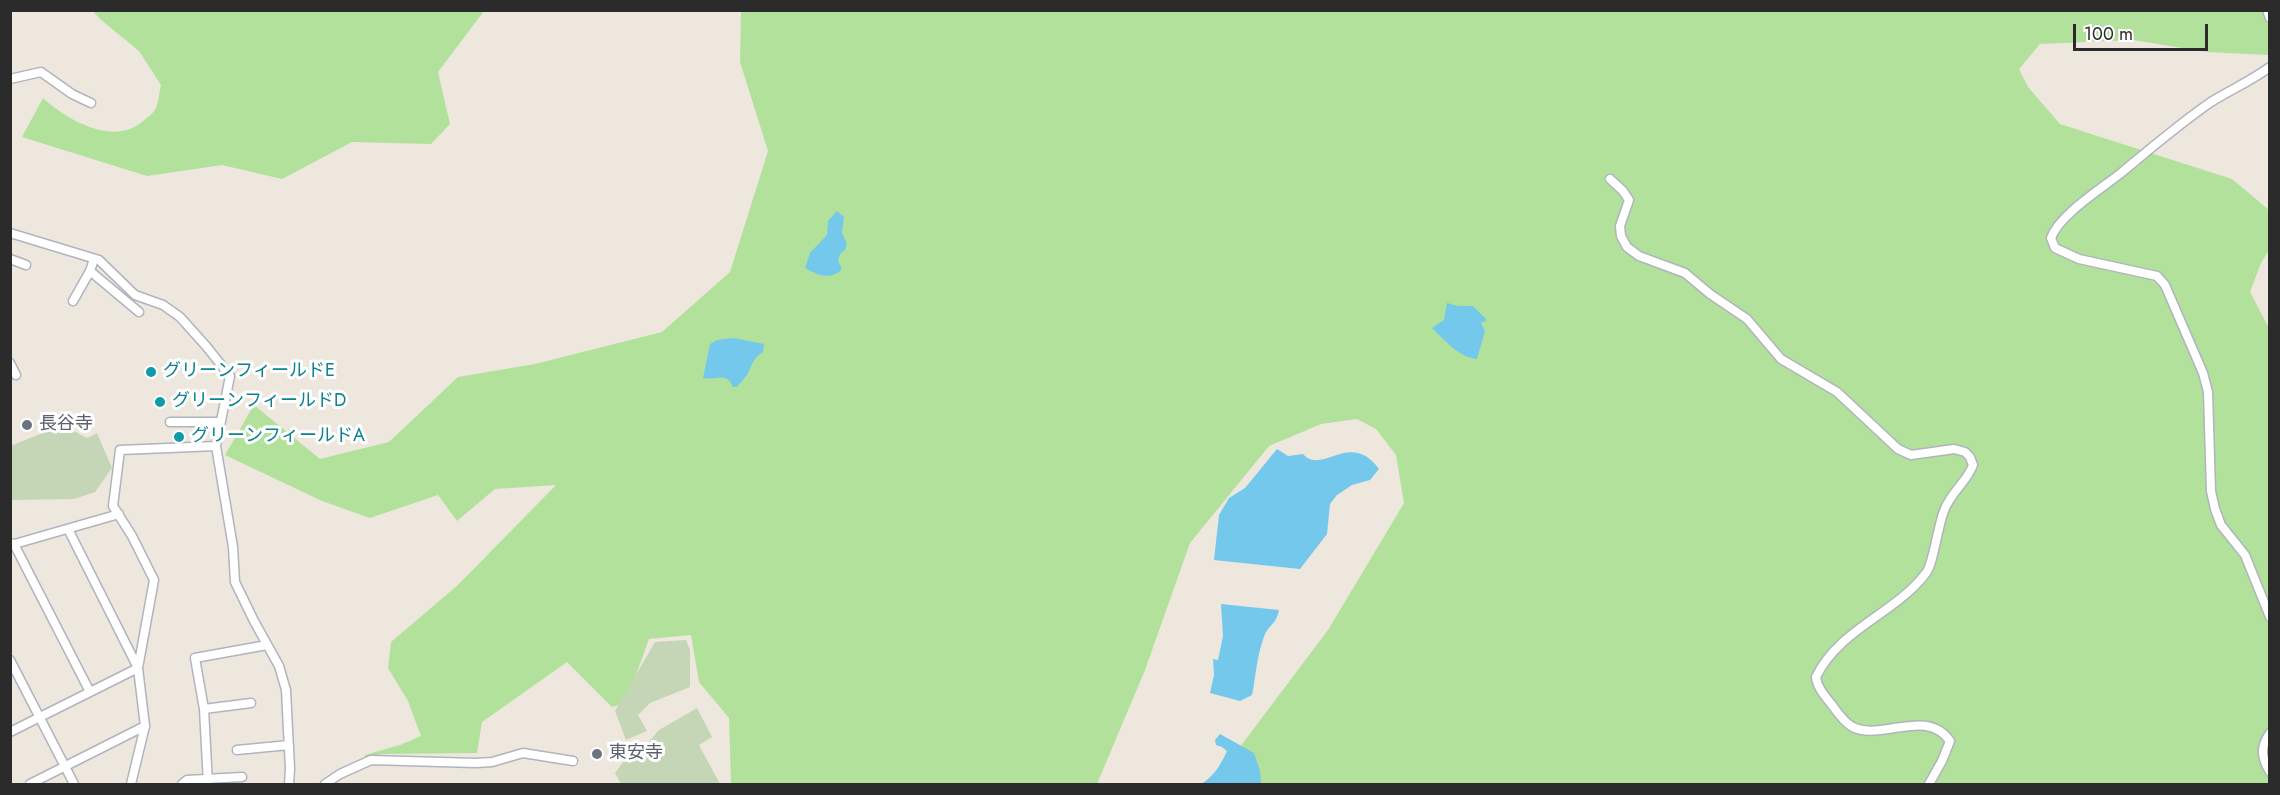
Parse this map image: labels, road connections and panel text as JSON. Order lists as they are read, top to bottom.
{
  "places": [
    "グリーンフィールドE",
    "グリーンフィールドD",
    "長谷寺",
    "グリーンフィールドA",
    "東安寺"
  ],
  "scale_bar": "100 m"
}
